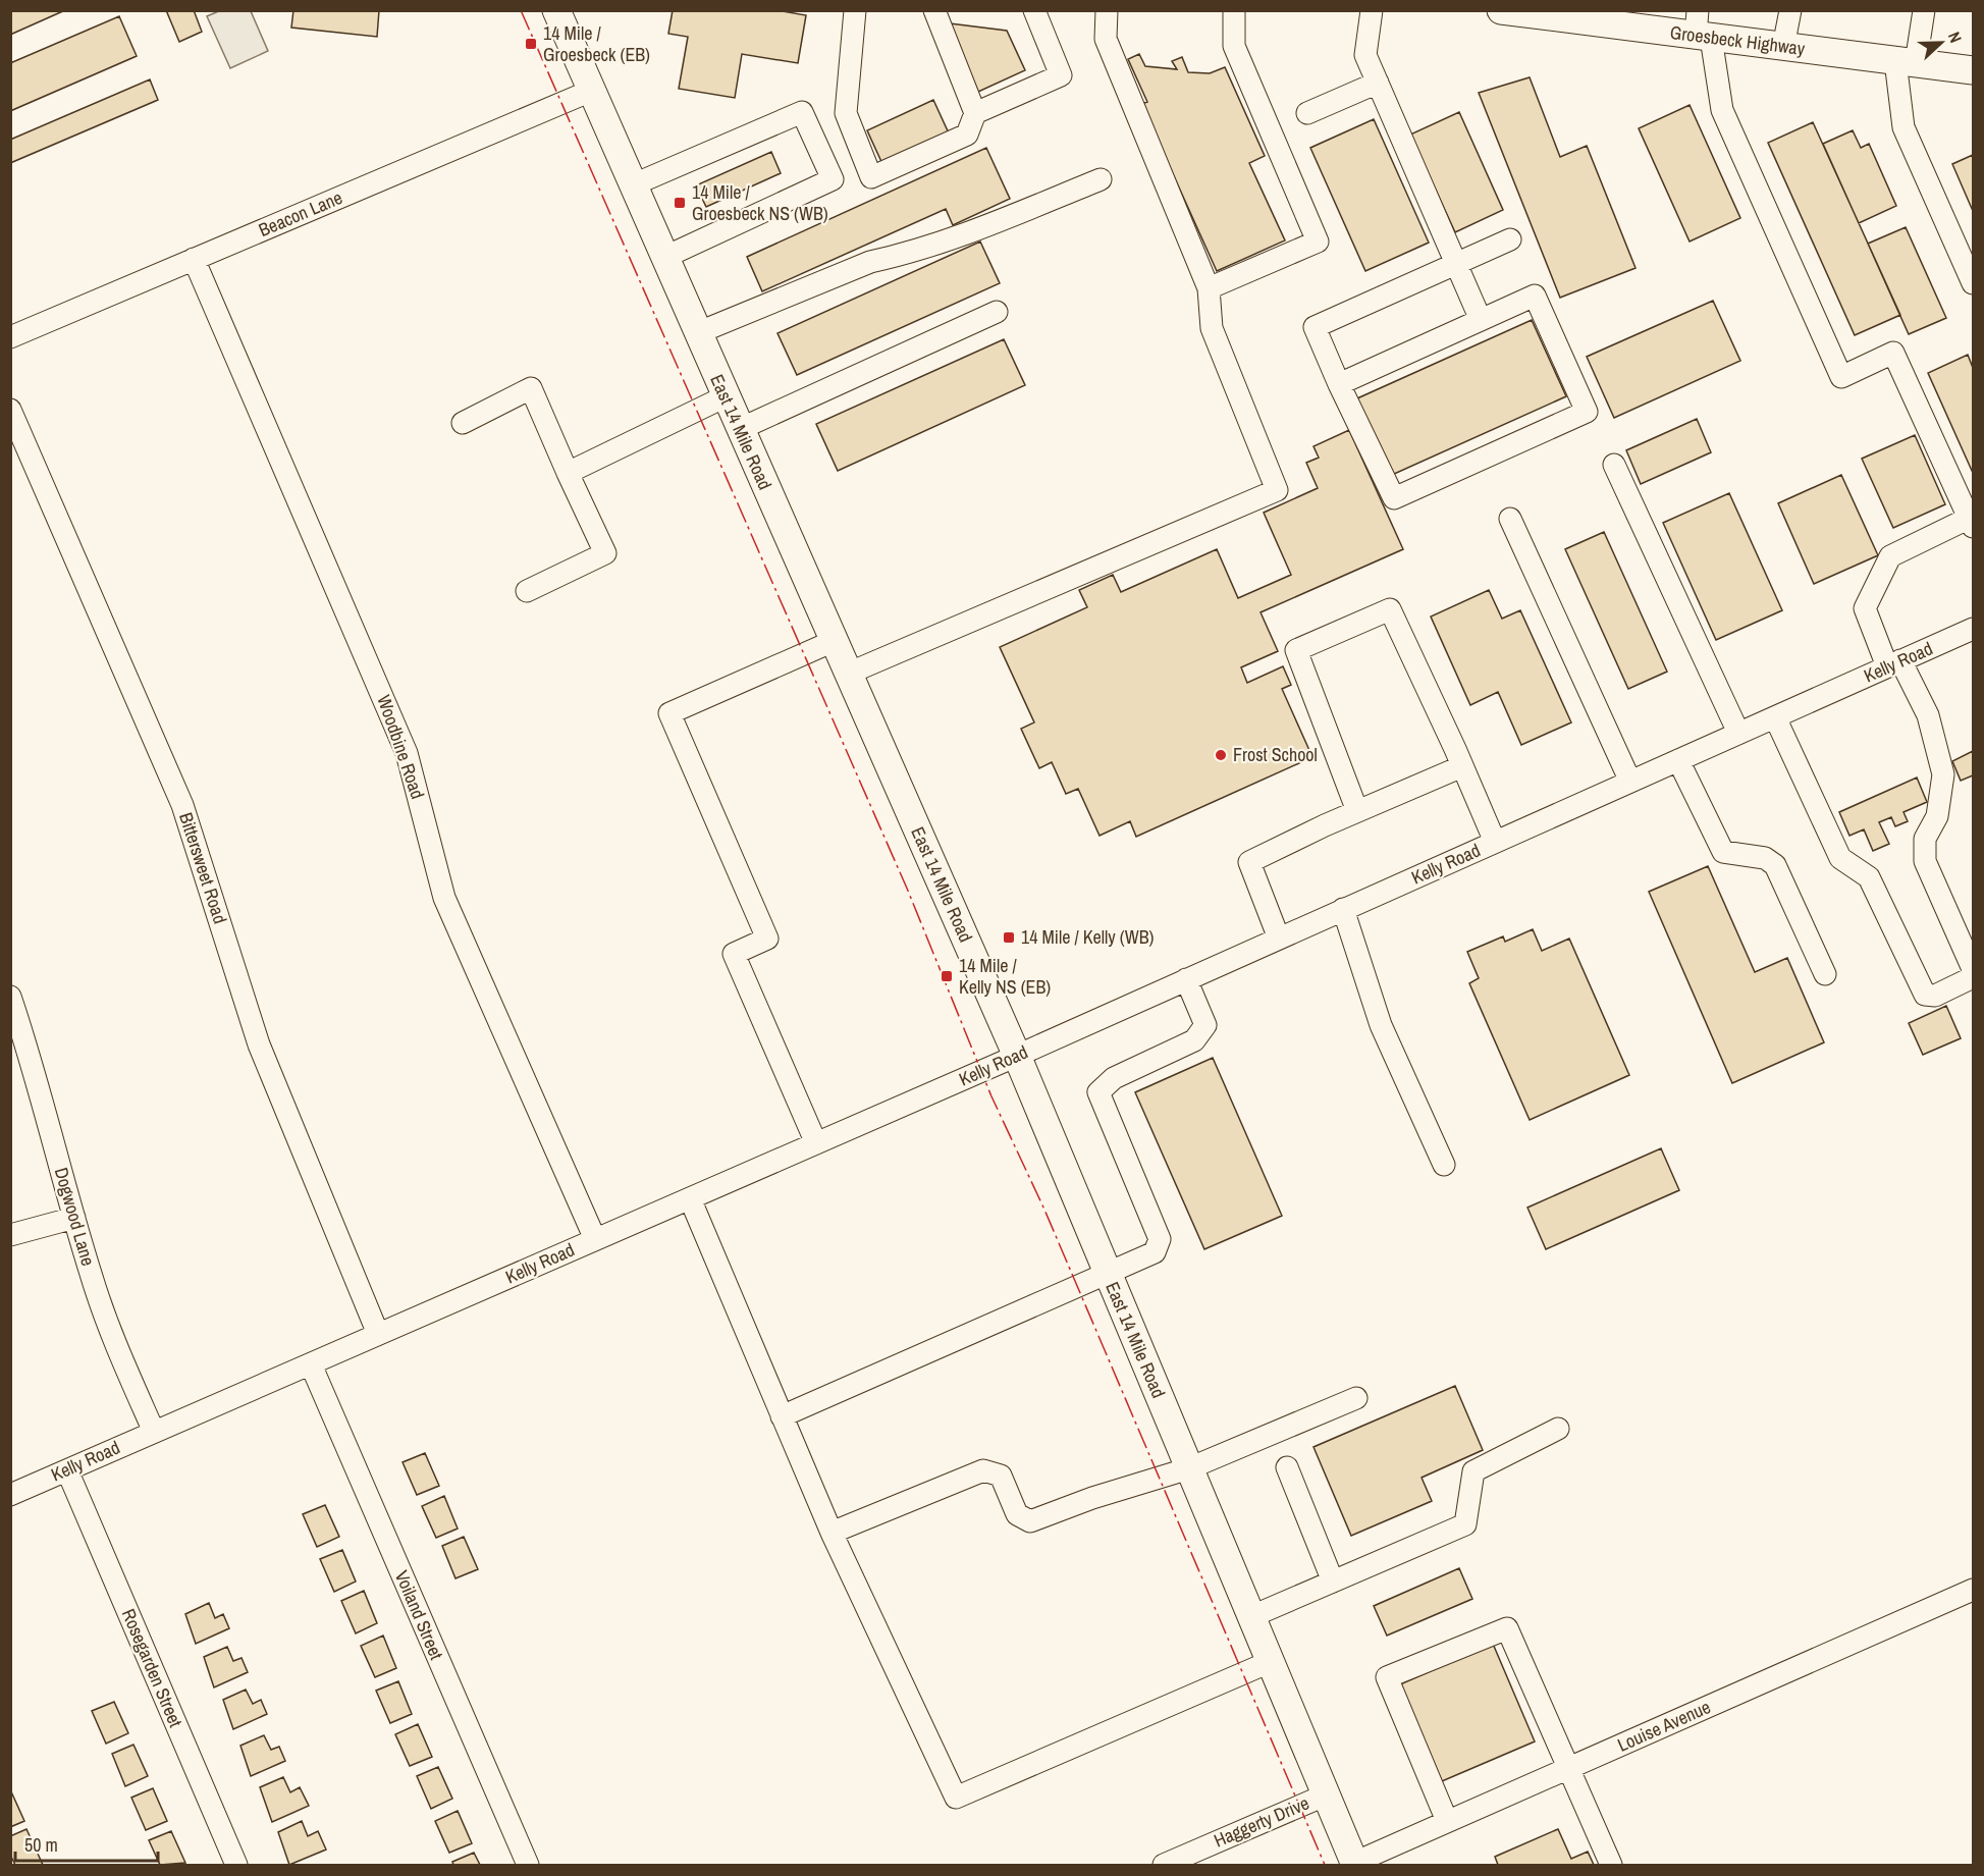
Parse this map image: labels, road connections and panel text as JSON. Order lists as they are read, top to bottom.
{
  "streets": {
    "main road": ["Groesbeck Highway", "East 14 Mile Road"],
    "street": [
      "Beacon Lane",
      "Kelly Road",
      "Woodbine Road",
      "Bittersweet Road",
      "Dogwood Lane",
      "Voiland Street",
      "Rosegarden Street",
      "Louise Avenue",
      "Haggerty Drive"
    ]
  },
  "crossings": [
    ["Beacon Lane", "East 14 Mile Road"],
    ["Beacon Lane", "Woodbine Road"],
    ["East 14 Mile Road", "Kelly Road"],
    ["East 14 Mile Road", "Louise Avenue"],
    ["East 14 Mile Road", "Haggerty Drive"],
    ["Kelly Road", "Woodbine Road"],
    ["Kelly Road", "Bittersweet Road"],
    ["Kelly Road", "Dogwood Lane"],
    ["Kelly Road", "Voiland Street"],
    ["Kelly Road", "Rosegarden Street"]
  ],
  "places": {
    "transit": [
      "14 Mile / Groesbeck (EB)",
      "14 Mile / Groesbeck NS (WB)",
      "14 Mile / Kelly (WB)",
      "14 Mile / Kelly NS (EB)"
    ],
    "other": ["Frost School"]
  },
  "scale_bar": "50 m",
  "north": "right"
}
